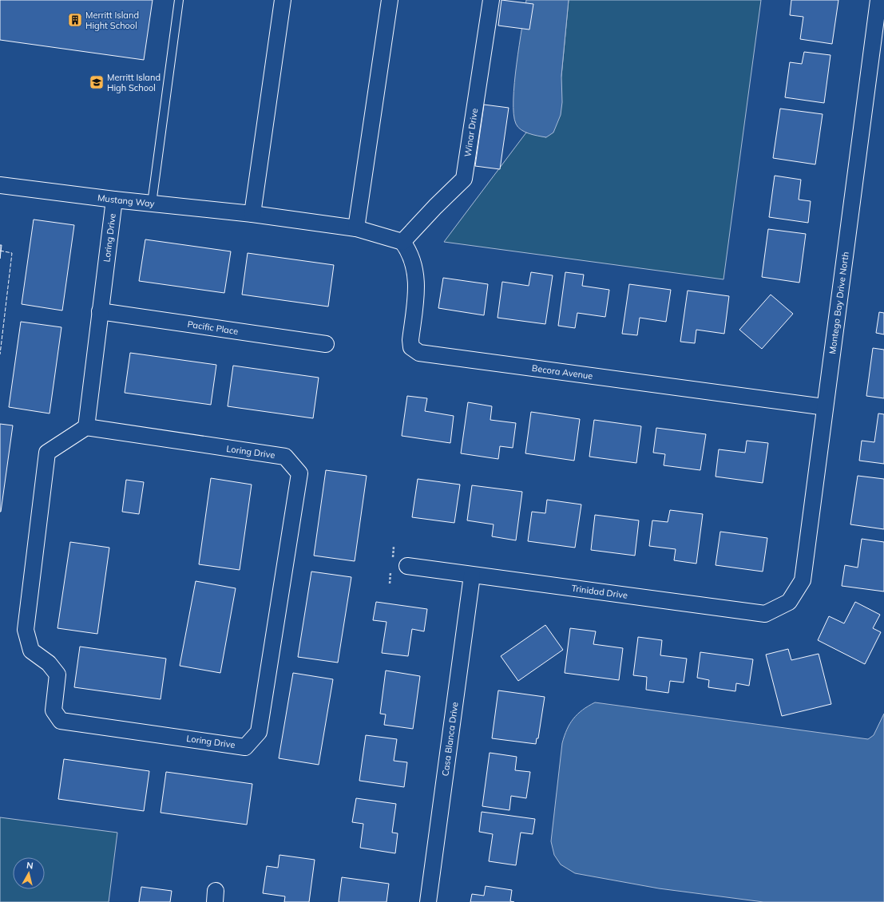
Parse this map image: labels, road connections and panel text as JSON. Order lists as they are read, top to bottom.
{
  "streets": {
    "street": [
      "Winar Drive",
      "Mustang Way",
      "Loring Drive",
      "Montego Bay Drive North",
      "Pacific Place",
      "Becora Avenue",
      "Trinidad Drive",
      "Casa Blanca Drive"
    ]
  },
  "crossings": [
    ["Winar Drive", "Mustang Way"],
    ["Winar Drive", "Becora Avenue"],
    ["Mustang Way", "Loring Drive"],
    ["Mustang Way", "Becora Avenue"],
    ["Loring Drive", "Pacific Place"],
    ["Montego Bay Drive North", "Becora Avenue"],
    ["Montego Bay Drive North", "Trinidad Drive"],
    ["Trinidad Drive", "Casa Blanca Drive"]
  ],
  "places": {
    "building": ["Merritt Island Hight School"],
    "school or university": ["Merritt Island High School"]
  },
  "north": "top"
}
